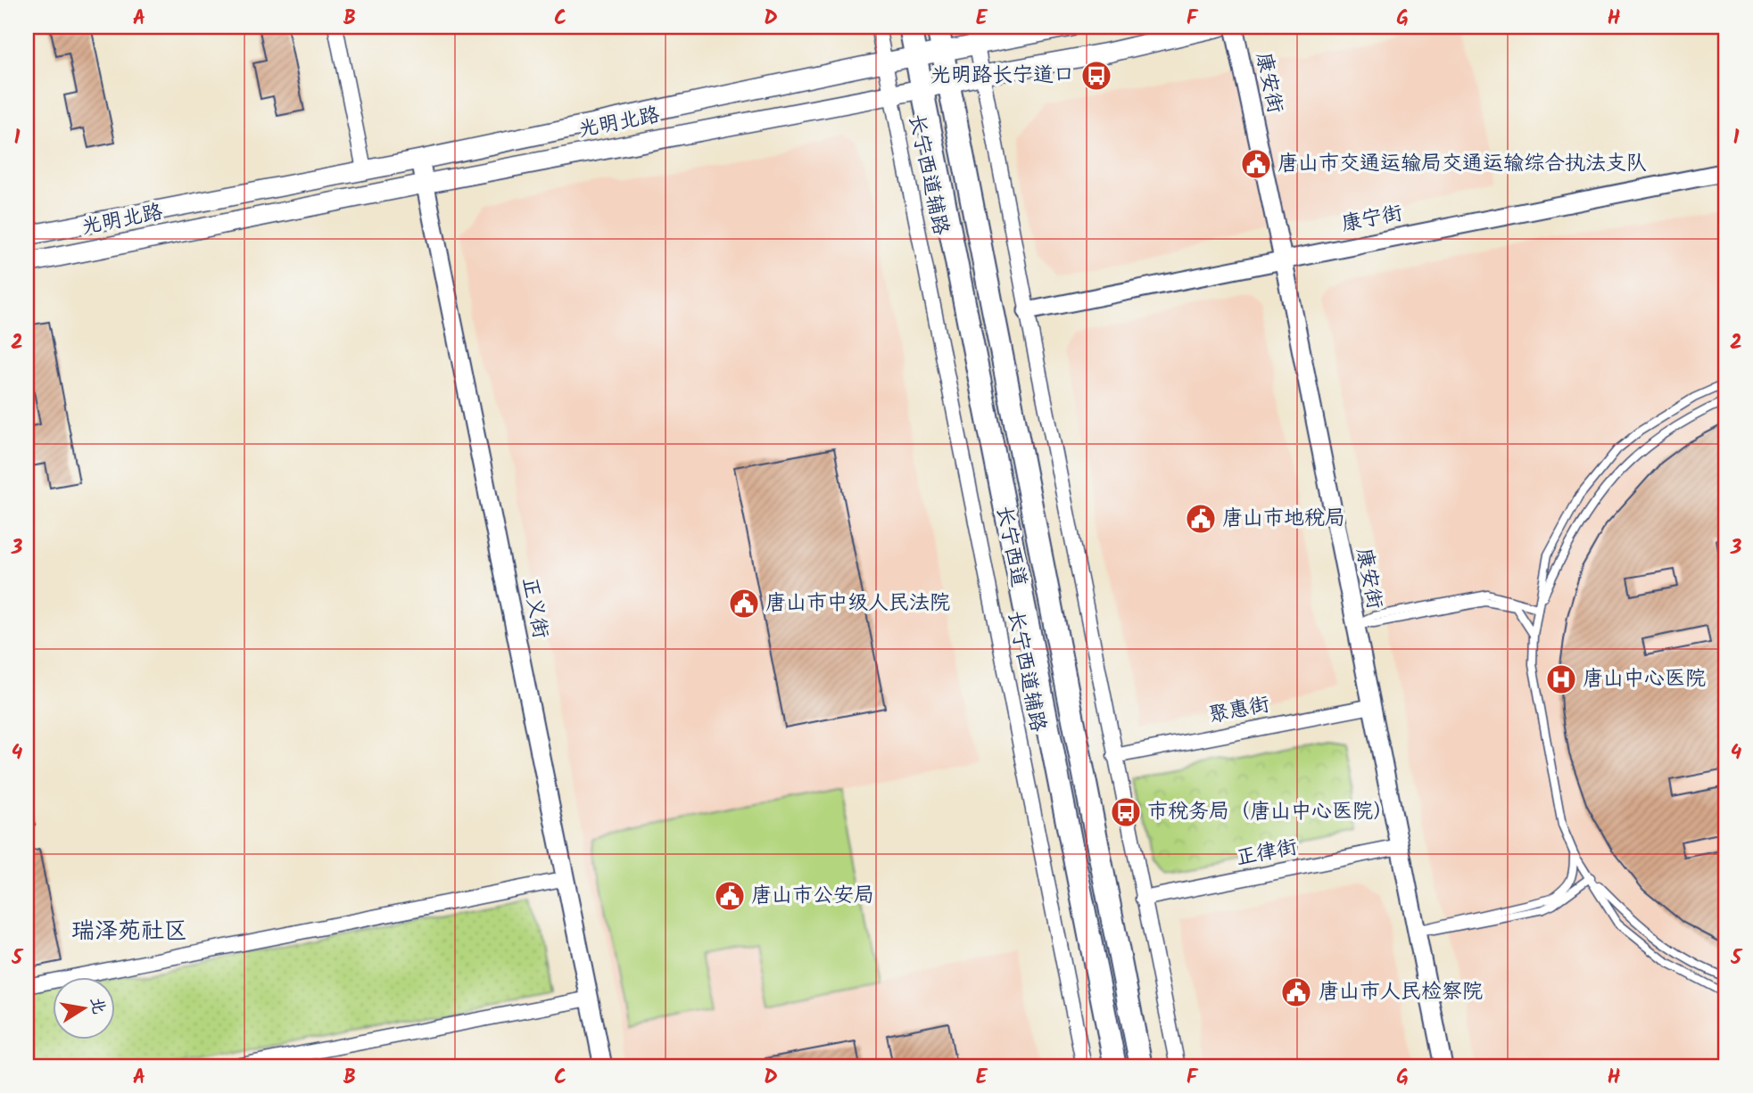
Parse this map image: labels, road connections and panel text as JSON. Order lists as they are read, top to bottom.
{
  "streets": {
    "main road": ["光明北路", "长宁西道"],
    "street": [
      "康安街",
      "长宁西道辅路",
      "康宁街",
      "正义街",
      "聚惠街",
      "正律街"
    ]
  },
  "crossings": [
    ["康安街", "康宁街"],
    ["康安街", "聚惠街"],
    ["康安街", "正律街"],
    ["光明北路", "长宁西道辅路"],
    ["光明北路", "长宁西道"],
    ["光明北路", "正义街"]
  ],
  "districts": ["瑞泽苑社区"],
  "places": {
    "bus stop": ["光明路长宁道口", "市税务局（唐山中心医院）"],
    "public building": [
      "唐山市交通运输局交通运输综合执法支队",
      "唐山市地税局",
      "唐山市中级人民法院",
      "唐山市公安局",
      "唐山市人民检察院"
    ],
    "hospital": ["唐山中心医院"]
  },
  "north": "right",
  "grid": {
    "columns": [
      "A",
      "B",
      "C",
      "D",
      "E",
      "F",
      "G",
      "H"
    ],
    "rows": [
      "1",
      "2",
      "3",
      "4",
      "5"
    ]
  }
}
